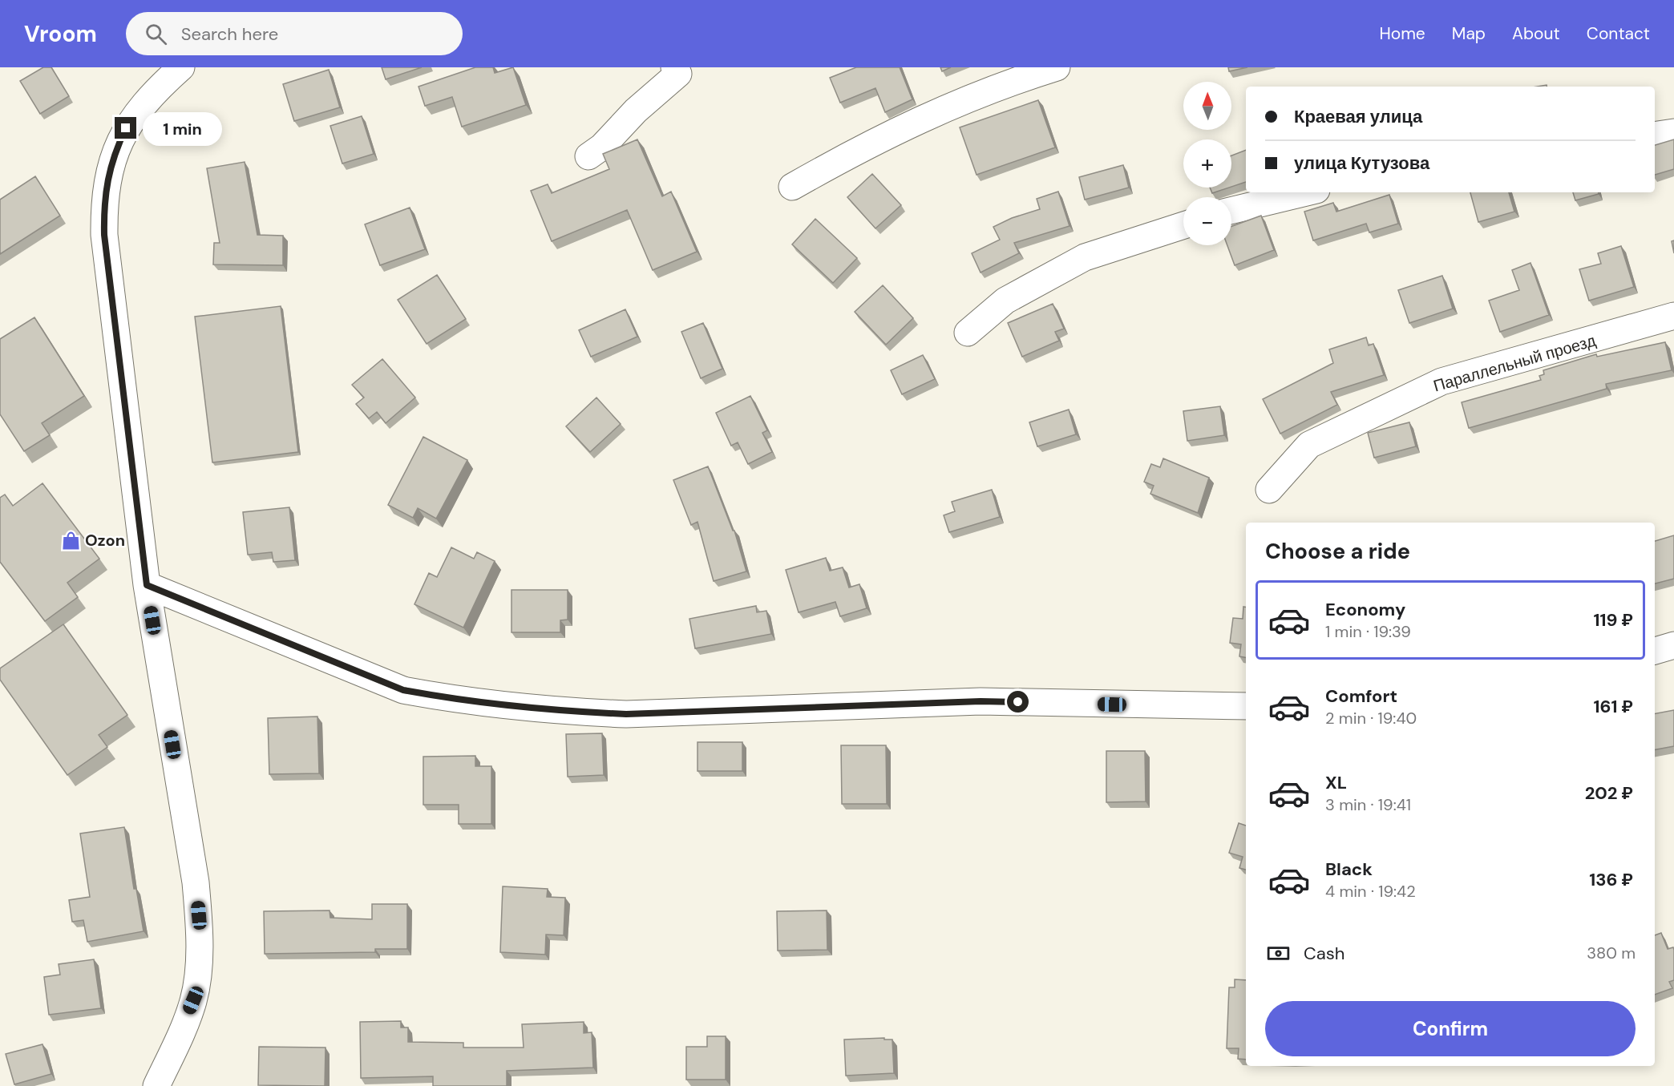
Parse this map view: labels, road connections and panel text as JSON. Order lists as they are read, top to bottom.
{
  "streets": {
    "street": ["Параллельный проезд"]
  },
  "places": {
    "shop": ["Ozon"]
  },
  "north": "top",
  "page": {
    "header": "Vroom",
    "search": "Search here",
    "nav": [
      "Home",
      "Map",
      "About",
      "Contact"
    ],
    "map_buttons": ["+", "−"],
    "banner": ["Краевая улица", "улица Кутузова"],
    "bubble": "1 min",
    "heading": "Choose a ride",
    "list": [
      {
        "name": "Economy",
        "note": "1 min · 19:39",
        "value": "119 ₽"
      },
      {
        "name": "Comfort",
        "note": "2 min · 19:40",
        "value": "161 ₽"
      },
      {
        "name": "XL",
        "note": "3 min · 19:41",
        "value": "202 ₽"
      },
      {
        "name": "Black",
        "note": "4 min · 19:42",
        "value": "136 ₽"
      }
    ],
    "pay": ["Cash", "380 m"],
    "buttons": "Confirm"
  }
}
